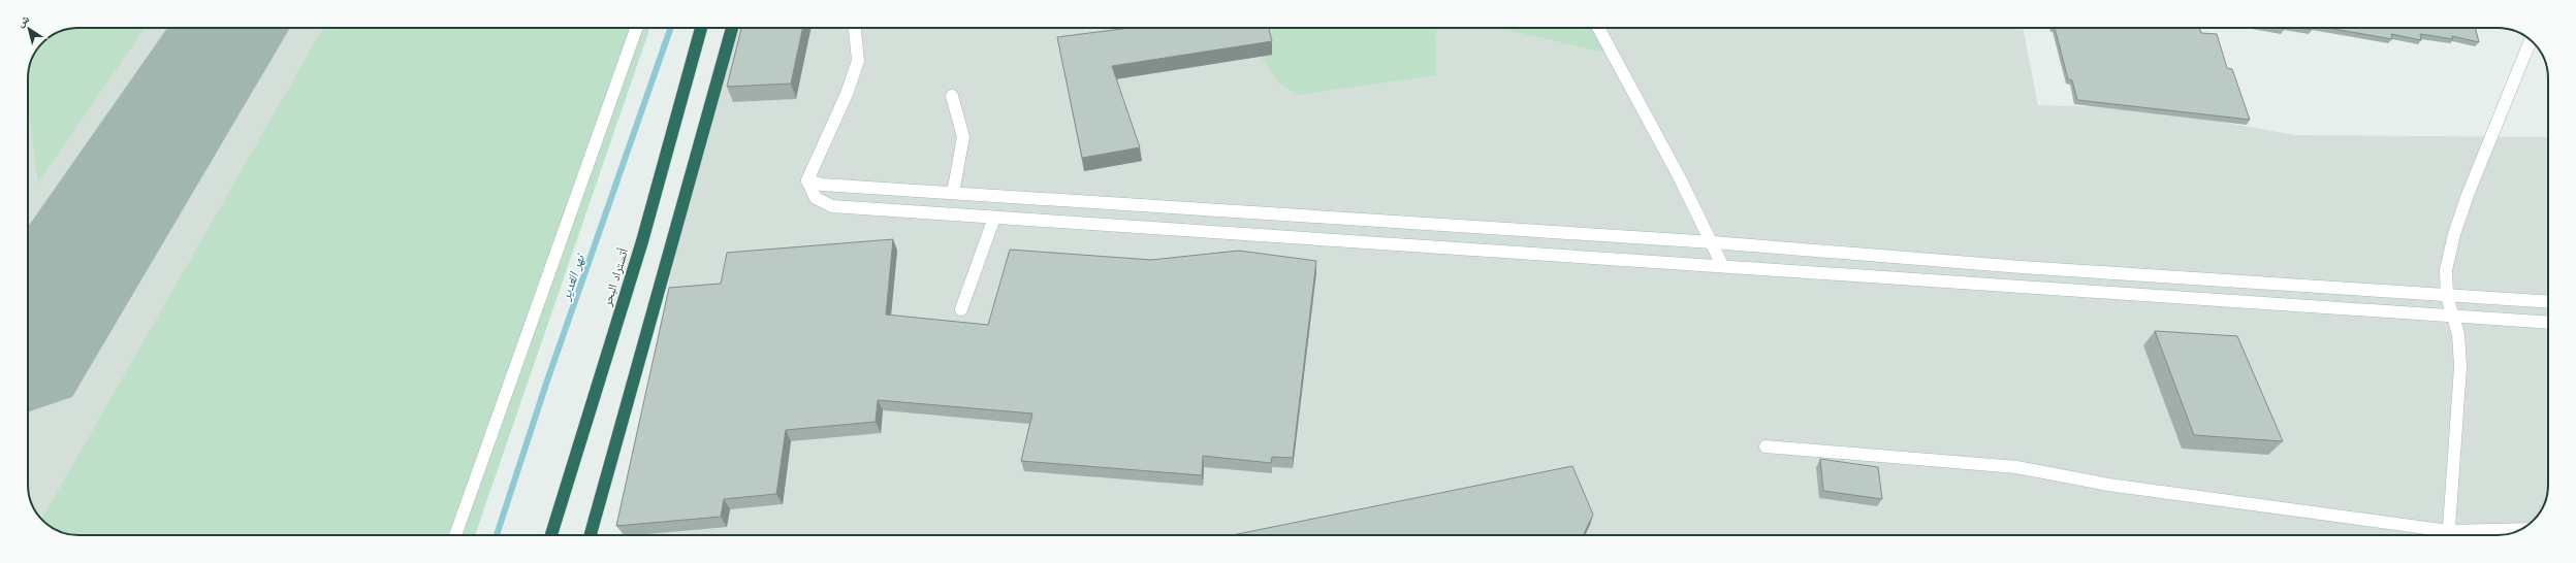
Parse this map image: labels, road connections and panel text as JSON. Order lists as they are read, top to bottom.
{
  "streets": {
    "highway": ["أتستراد البحر"]
  },
  "water": ["نهر الغدير"],
  "north": "top left"
}
